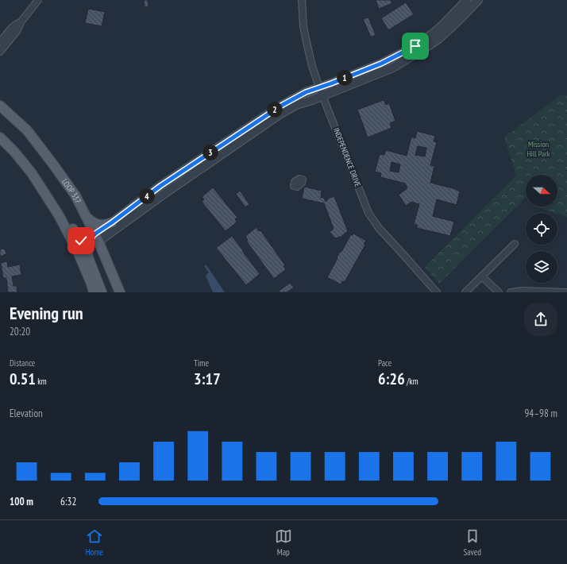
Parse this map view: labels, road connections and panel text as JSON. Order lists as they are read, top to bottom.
{
  "streets": {
    "main road": ["LOOP 337"],
    "street": ["INDEPENDENCE DRIVE"]
  },
  "parks": ["Mission Hill Park"],
  "north": "right",
  "page": {
    "pins": [
      "1",
      "2",
      "3",
      "4"
    ],
    "heading": ["Evening run", "20:20"],
    "stats": [
      ["Distance", "0.51 km"],
      ["Time", "3:17"],
      ["Pace", "6:26 /km"]
    ],
    "chart": ["Elevation", "94–98 m"],
    "list": [
      {
        "name": "100 m",
        "note": "6:32"
      }
    ],
    "tabs": ["Home", "Map", "Saved"]
  }
}
